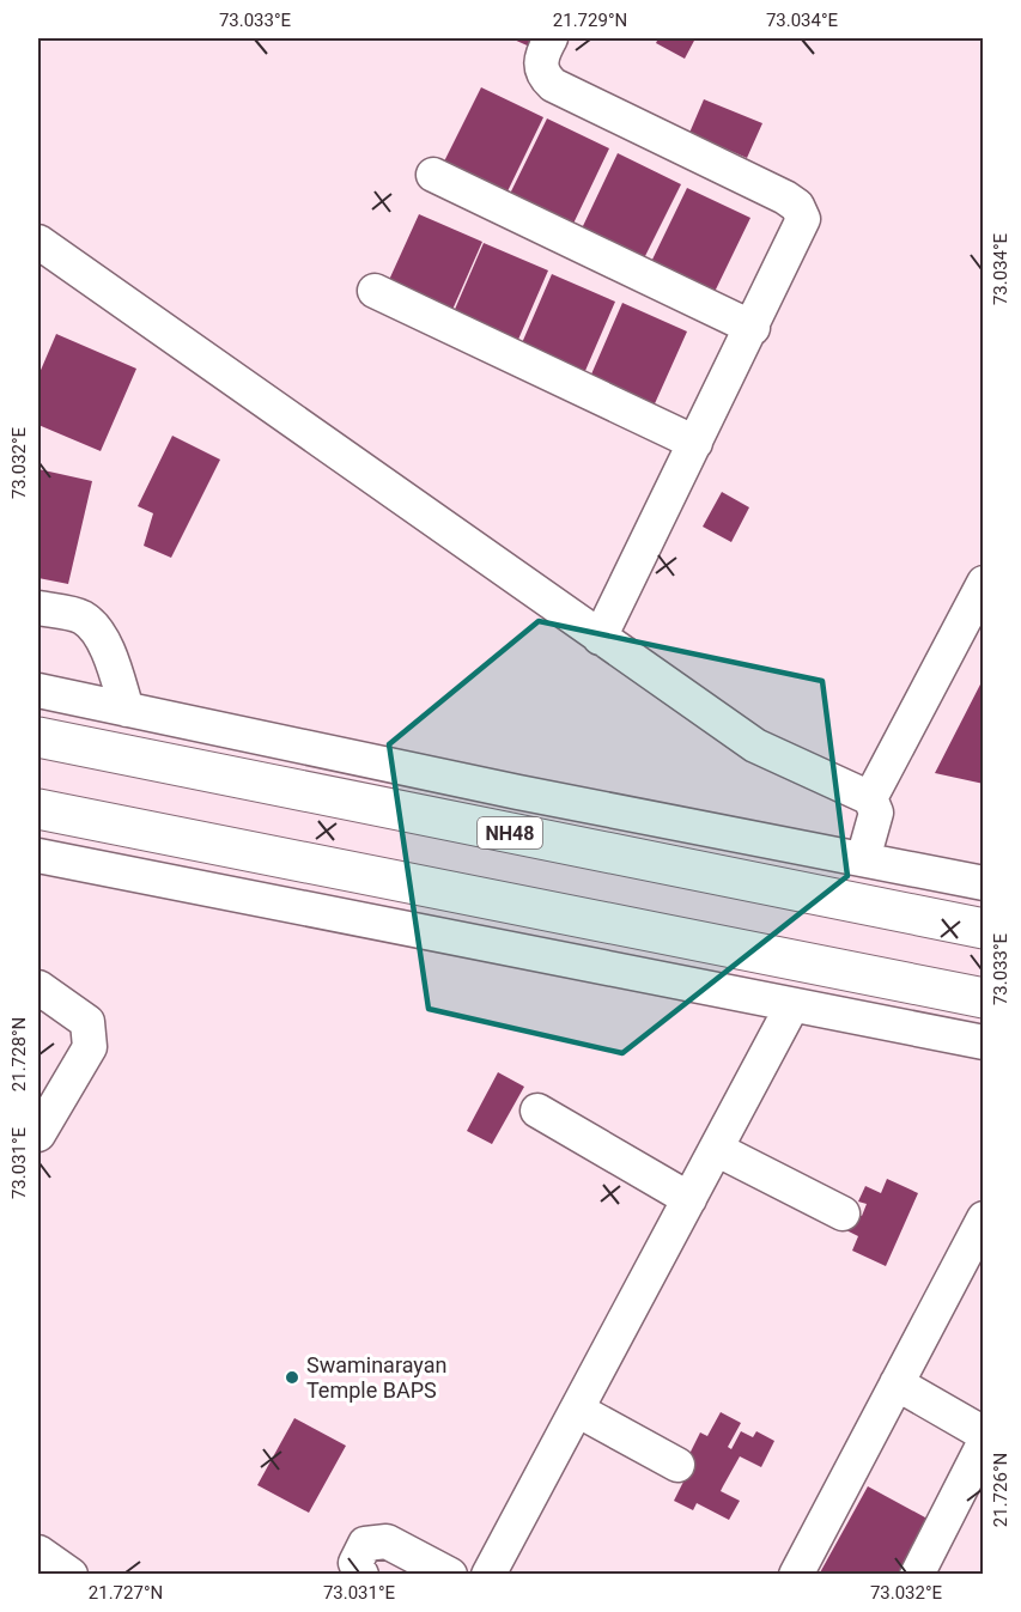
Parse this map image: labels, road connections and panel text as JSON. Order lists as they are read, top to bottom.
{
  "streets": {
    "highway": ["NH48"]
  },
  "places": ["Swaminarayan Temple BAPS"],
  "coordinates": [
    "73.033°E",
    "21.729°N",
    "73.034°E",
    "73.032°E",
    "21.728°N",
    "73.031°E",
    "21.726°N",
    "21.727°N"
  ]
}
